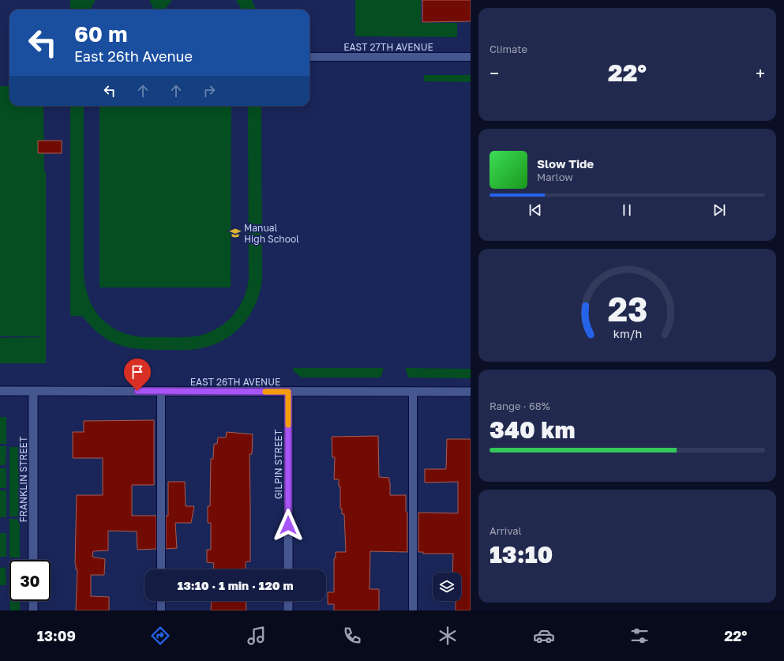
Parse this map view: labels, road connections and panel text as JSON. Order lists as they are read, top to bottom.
{
  "streets": {
    "street": ["EAST 26TH AVENUE", "GILPIN STREET", "FRANKLIN STREET"],
    "lane": ["EAST 27TH AVENUE"]
  },
  "crossings": [
    ["EAST 26TH AVENUE", "GILPIN STREET"],
    ["EAST 26TH AVENUE", "FRANKLIN STREET"]
  ],
  "places": {
    "school or university": ["Manual High School"]
  },
  "page": {
    "tile": [
      "Climate",
      ["Range · 68%", "340 km"],
      ["Arrival", "13:10"]
    ],
    "turn": ["60 m", "East 26th Avenue"],
    "heat": ["−", "22°", "+"],
    "song": ["Slow Tide", "Marlow"],
    "limit": "30",
    "trip": "13:10 · 1 min · 120 m",
    "tabs": ["13:09", "22°"],
    "gauge": ["23", "km/h"]
  }
}
